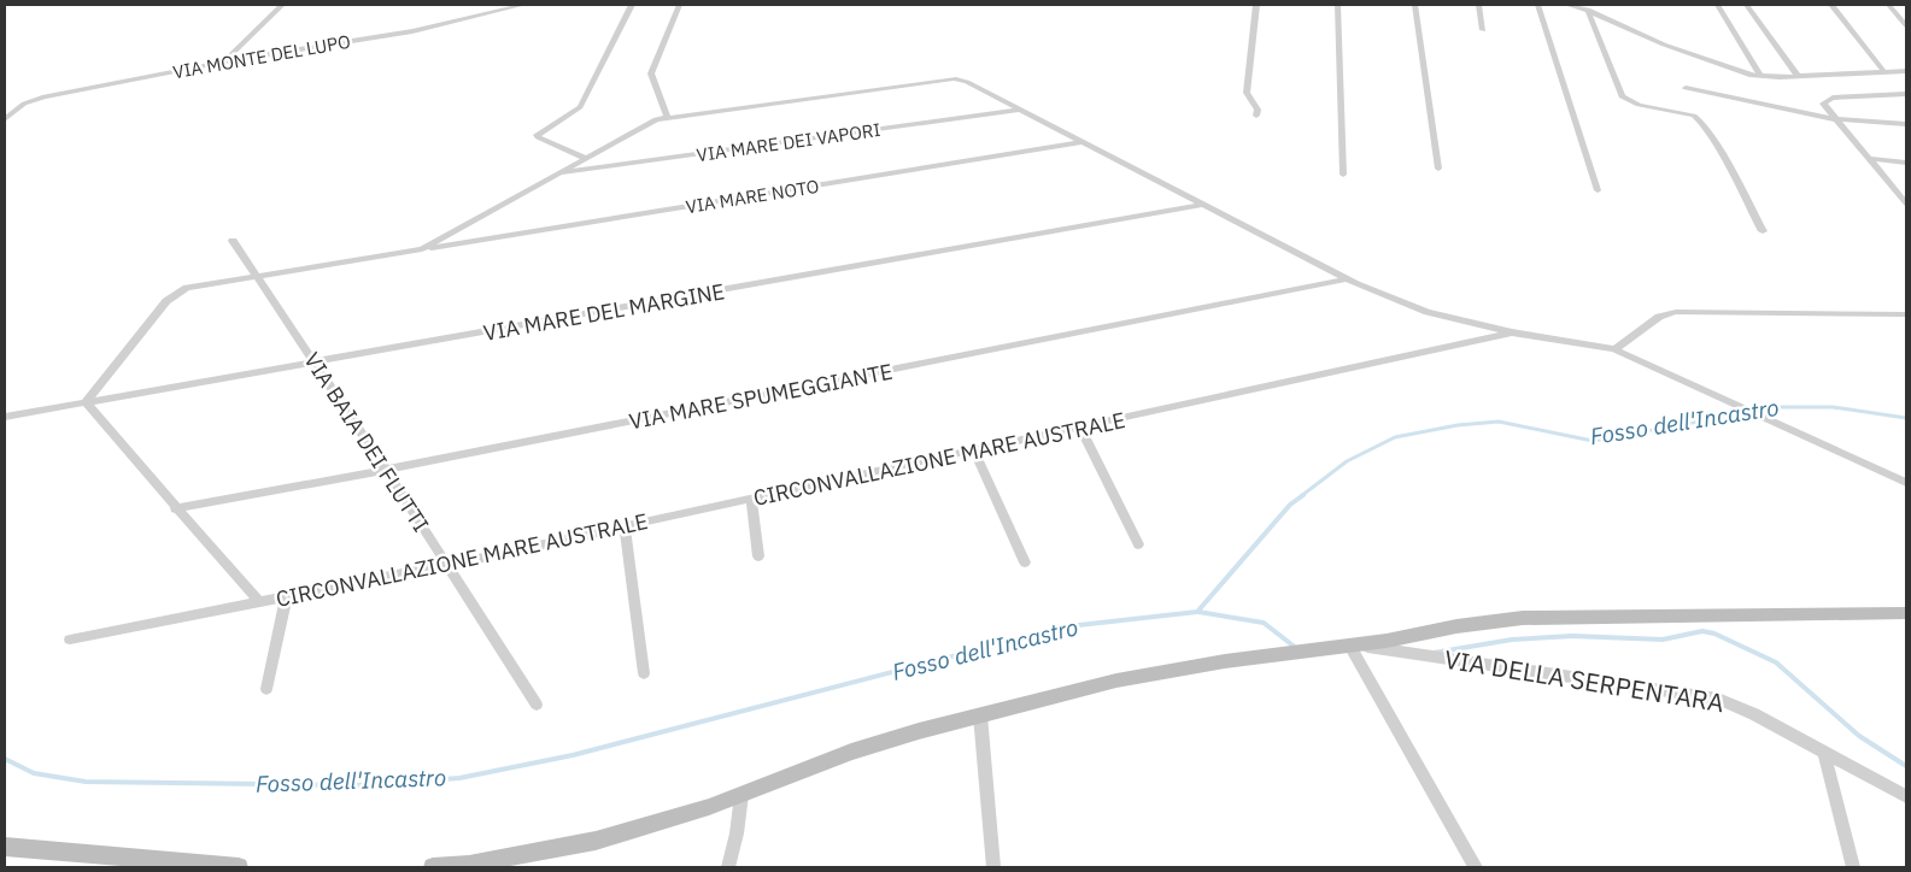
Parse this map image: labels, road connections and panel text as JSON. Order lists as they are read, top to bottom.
{
  "streets": {
    "street": [
      "VIA MONTE DEL LUPO",
      "VIA MARE DEI VAPORI",
      "VIA MARE NOTO",
      "VIA MARE DEL MARGINE",
      "VIA MARE SPUMEGGIANTE",
      "VIA BAIA DEI FLUTTI",
      "CIRCONVALLAZIONE MARE AUSTRALE",
      "VIA DELLA SERPENTARA"
    ]
  },
  "crossings": [
    ["VIA MARE DEI VAPORI", "CIRCONVALLAZIONE MARE AUSTRALE"],
    ["VIA MARE NOTO", "CIRCONVALLAZIONE MARE AUSTRALE"],
    ["VIA MARE DEL MARGINE", "VIA BAIA DEI FLUTTI"],
    ["VIA MARE DEL MARGINE", "CIRCONVALLAZIONE MARE AUSTRALE"],
    ["VIA MARE SPUMEGGIANTE", "VIA BAIA DEI FLUTTI"],
    ["VIA MARE SPUMEGGIANTE", "CIRCONVALLAZIONE MARE AUSTRALE"],
    ["VIA BAIA DEI FLUTTI", "CIRCONVALLAZIONE MARE AUSTRALE"]
  ],
  "water": ["Fosso dell'Incastro"]
}
